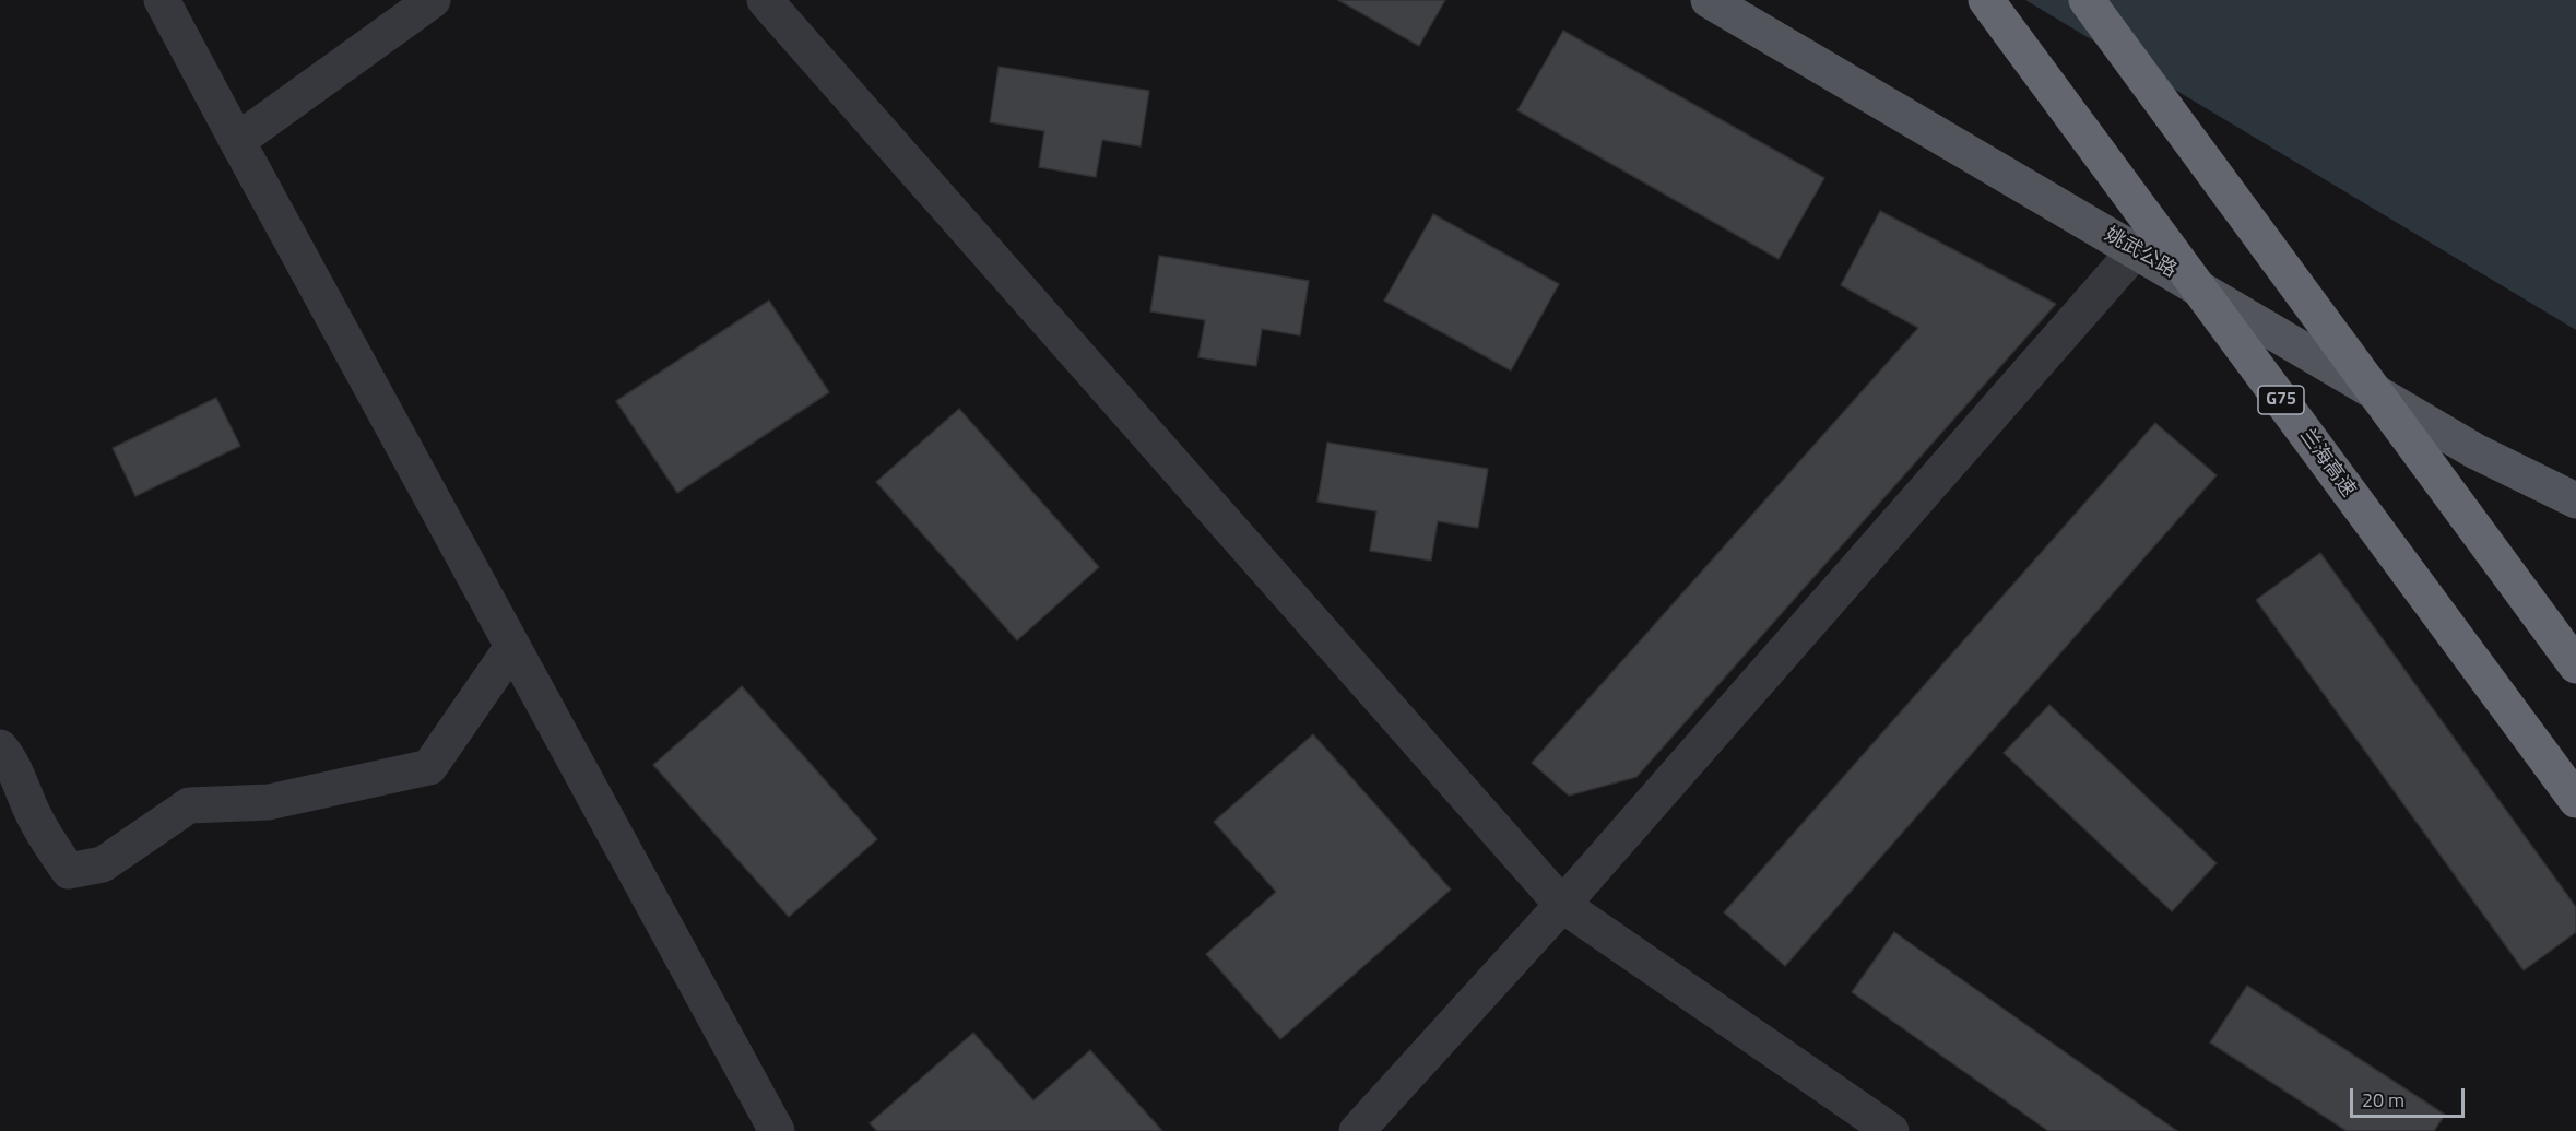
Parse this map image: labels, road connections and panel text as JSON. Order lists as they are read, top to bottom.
{
  "streets": {
    "highway": ["G75", "兰海高速"],
    "main road": ["姚武公路"]
  },
  "scale_bar": "20 m"
}
